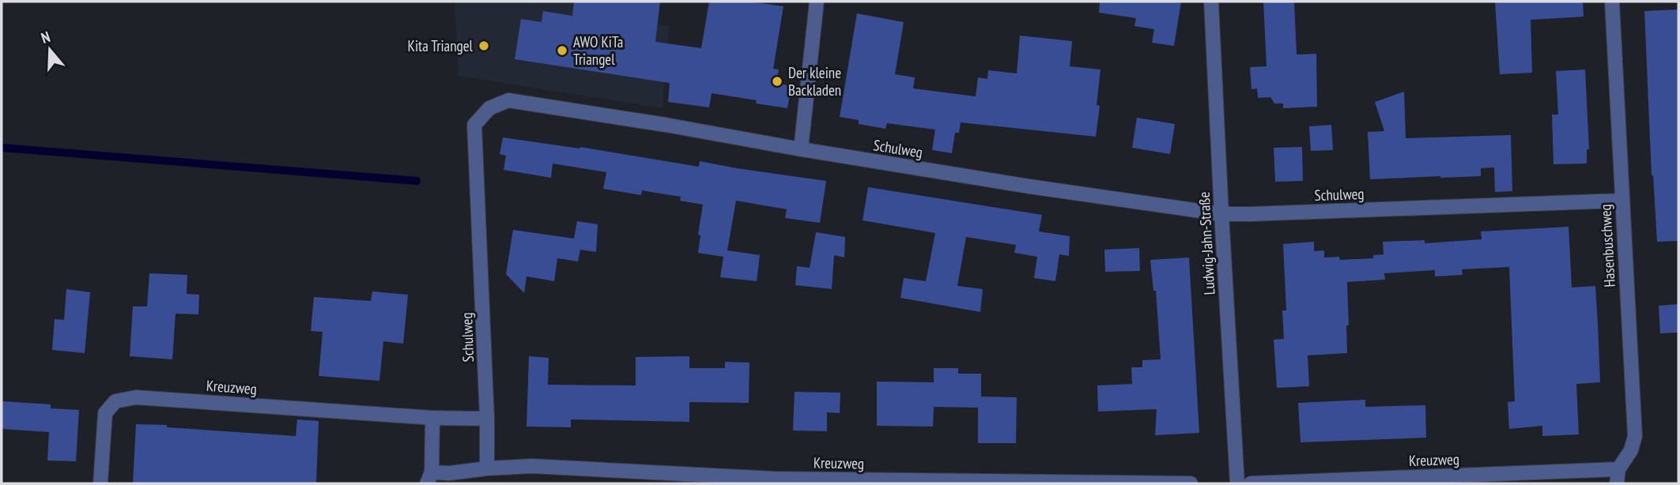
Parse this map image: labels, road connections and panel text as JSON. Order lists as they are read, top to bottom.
{
  "streets": {
    "street": [
      "Schulweg",
      "Ludwig-Jahn-Straße",
      "Hasenbuschweg",
      "Kreuzweg"
    ]
  },
  "crossings": [
    ["Schulweg", "Ludwig-Jahn-Straße"],
    ["Schulweg", "Hasenbuschweg"],
    ["Schulweg", "Kreuzweg"],
    ["Hasenbuschweg", "Kreuzweg"]
  ],
  "places": ["Kita Triangel", "AWO KiTa Triangel", "Der kleine Backladen"],
  "north": "top"
}
